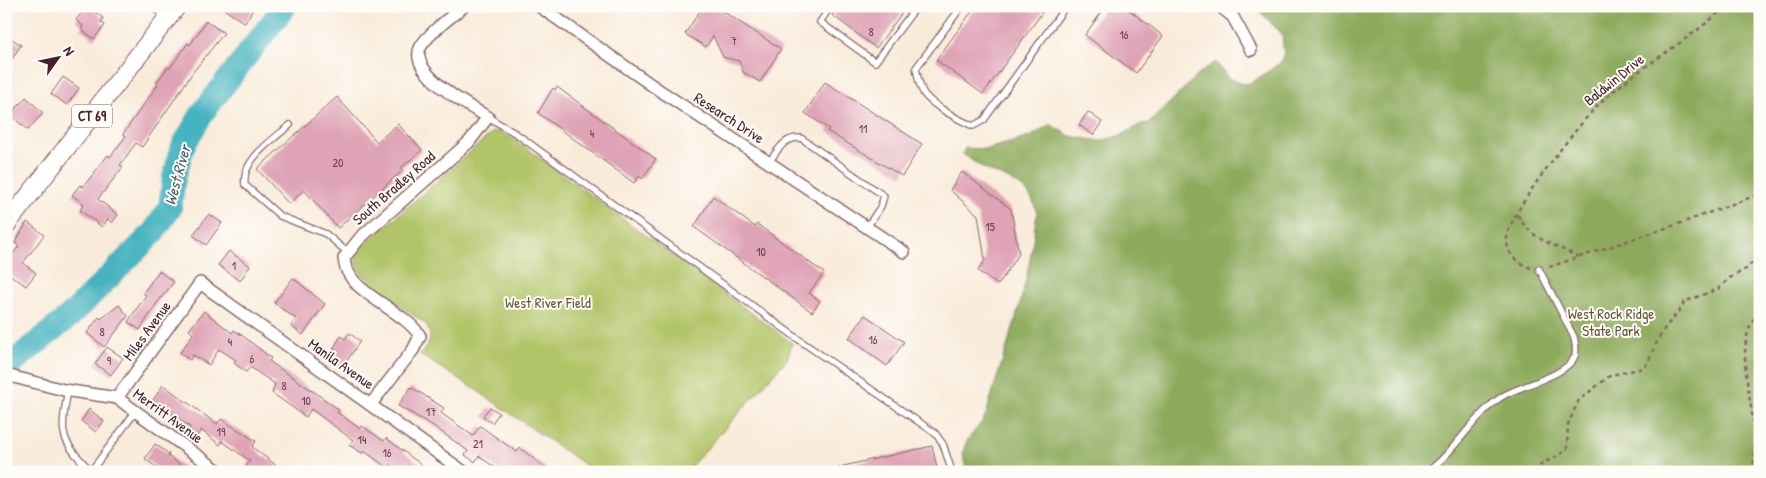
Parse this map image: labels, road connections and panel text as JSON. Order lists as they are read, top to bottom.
{
  "streets": {
    "main road": ["CT 69"],
    "street": [
      "Research Drive",
      "South Bradley Road",
      "Miles Avenue",
      "Manila Avenue",
      "Merritt Avenue"
    ],
    "path": ["Baldwin Drive"]
  },
  "crossings": [
    ["Miles Avenue", "Manila Avenue"],
    ["Miles Avenue", "Merritt Avenue"]
  ],
  "water": ["West River"],
  "parks": ["West River Field", "West Rock Ridge State Park"],
  "house_numbers": [
    "8",
    "16",
    "7",
    "11",
    "4",
    "20",
    "15",
    "10",
    "1",
    "8",
    "16",
    "4",
    "6",
    "9",
    "8",
    "10",
    "17",
    "19",
    "14",
    "21",
    "16"
  ],
  "north": "top right"
}
